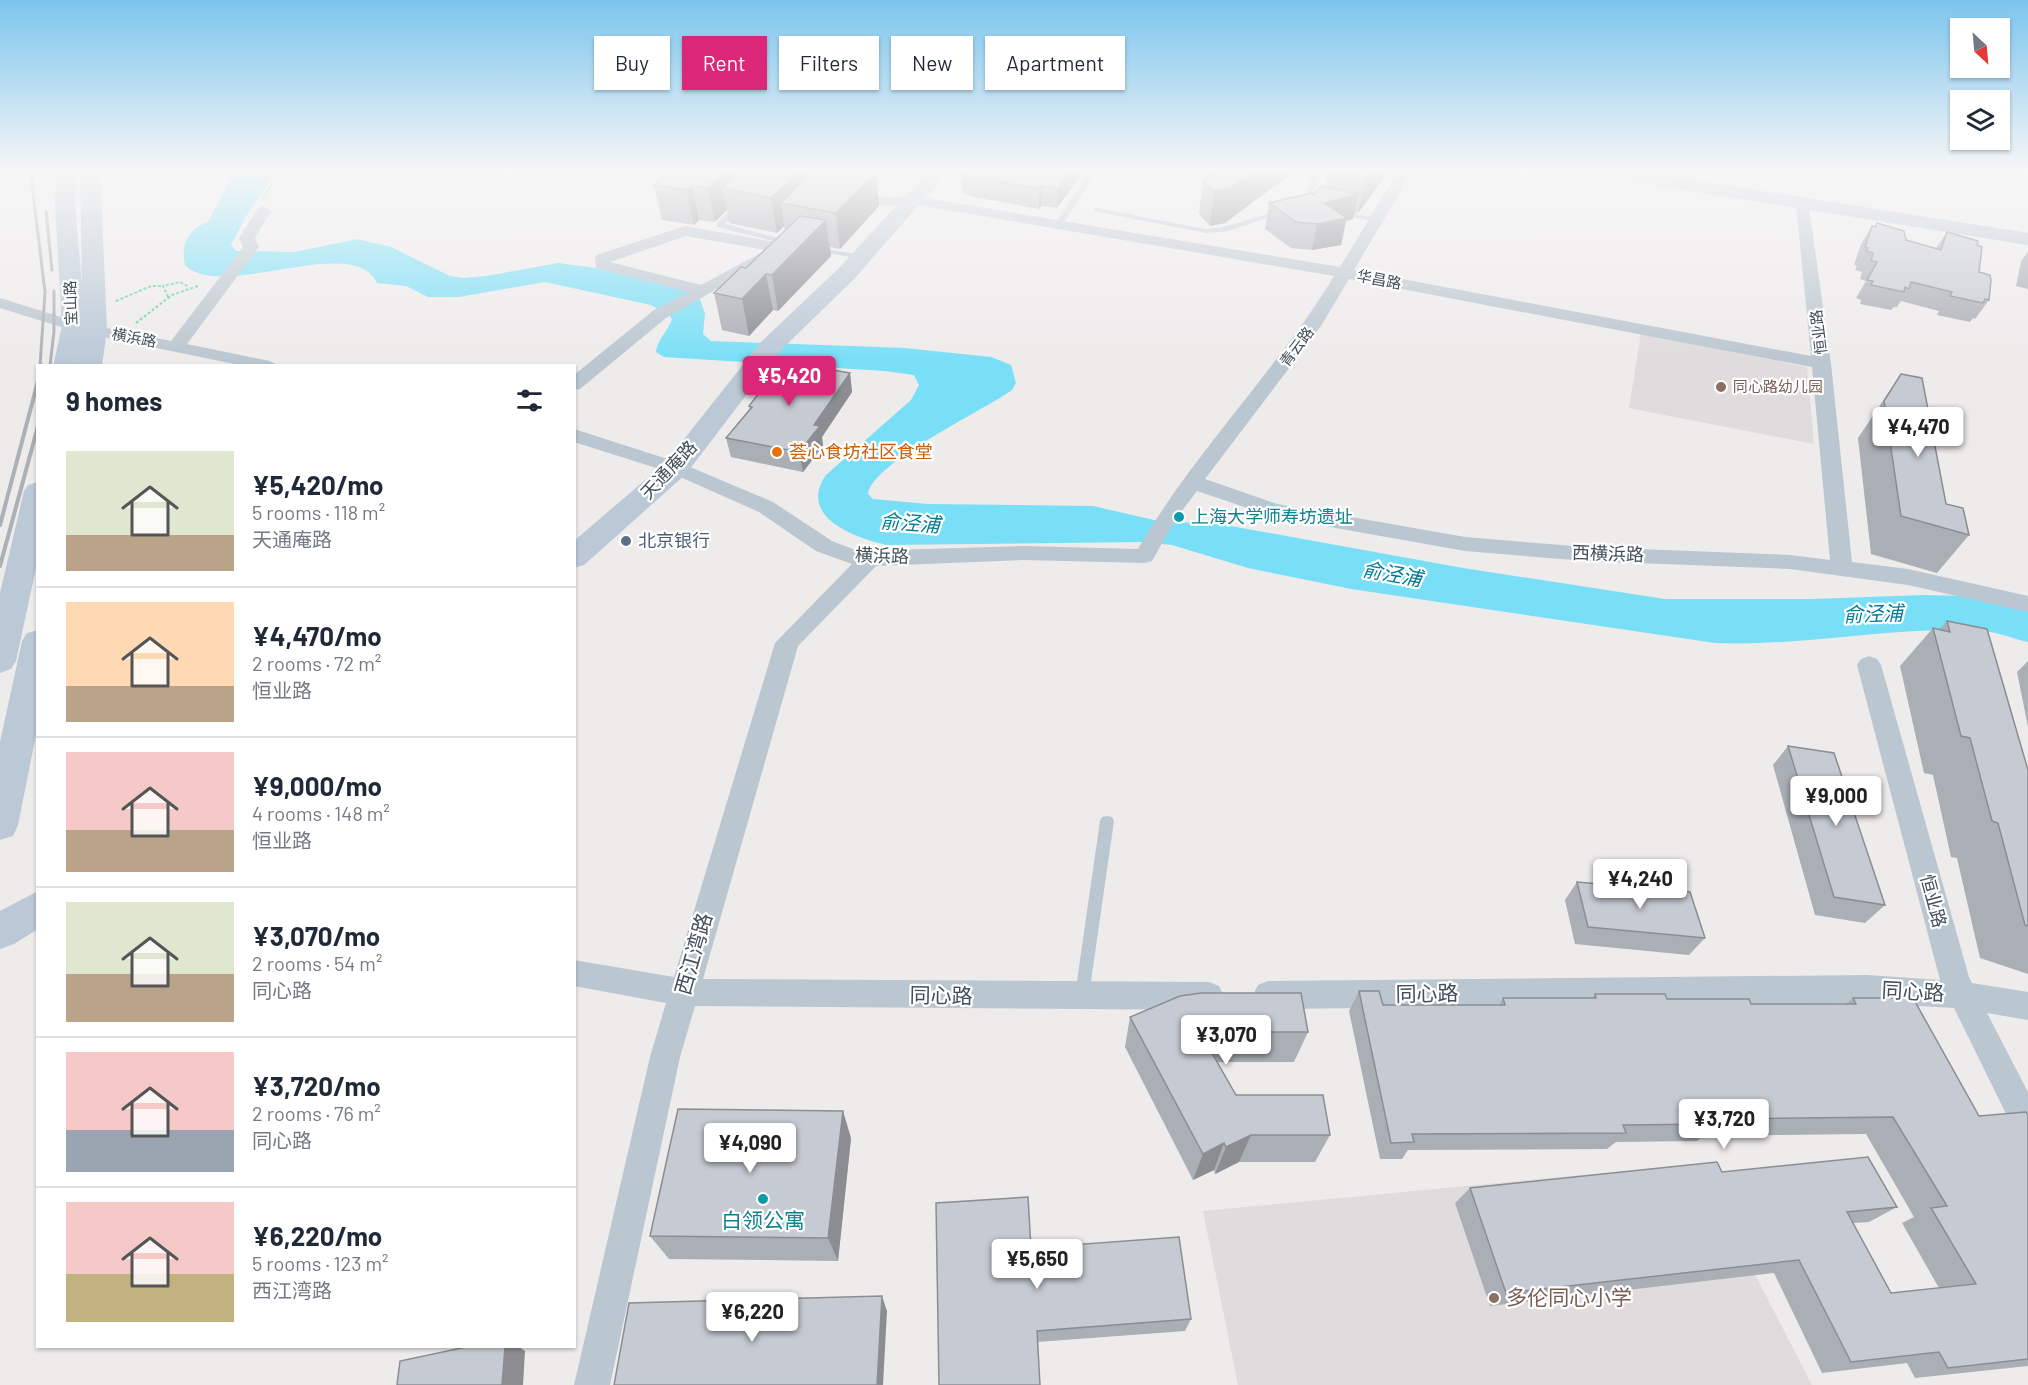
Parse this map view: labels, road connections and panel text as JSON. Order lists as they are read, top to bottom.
{
  "streets": {
    "main road": ["宝山路", "天通庵路"],
    "street": [
      "华昌路",
      "恒业路",
      "横浜路",
      "青云路",
      "西横浜路",
      "西江湾路",
      "同心路"
    ]
  },
  "crossings": [
    ["华昌路", "恒业路"],
    ["华昌路", "青云路"],
    ["宝山路", "横浜路"],
    ["恒业路", "西横浜路"],
    ["恒业路", "同心路"],
    ["横浜路", "青云路"],
    ["横浜路", "天通庵路"],
    ["横浜路", "西江湾路"],
    ["青云路", "西横浜路"],
    ["西江湾路", "同心路"]
  ],
  "water": ["俞泾浦"],
  "places": [
    "同心路幼儿园",
    "荟心食坊社区食堂",
    "上海大学师寿坊遗址",
    "北京银行",
    "白领公寓",
    "多伦同心小学"
  ],
  "north": "bottom right",
  "page": {
    "chip": [
      "Buy",
      "Rent",
      "Filters",
      "New",
      "Apartment"
    ],
    "price": [
      "¥5,420",
      "¥4,470",
      "¥9,000",
      "¥4,240",
      "¥3,070",
      "¥3,720",
      "¥4,090",
      "¥5,650",
      "¥6,220"
    ],
    "heading": "9 homes",
    "list": [
      {
        "name": "¥5,420/mo",
        "note": "5 rooms · 118 m² · 天通庵路"
      },
      {
        "name": "¥4,470/mo",
        "note": "2 rooms · 72 m² · 恒业路"
      },
      {
        "name": "¥9,000/mo",
        "note": "4 rooms · 148 m² · 恒业路"
      },
      {
        "name": "¥3,070/mo",
        "note": "2 rooms · 54 m² · 同心路"
      },
      {
        "name": "¥3,720/mo",
        "note": "2 rooms · 76 m² · 同心路"
      },
      {
        "name": "¥6,220/mo",
        "note": "5 rooms · 123 m² · 西江湾路"
      }
    ]
  }
}
